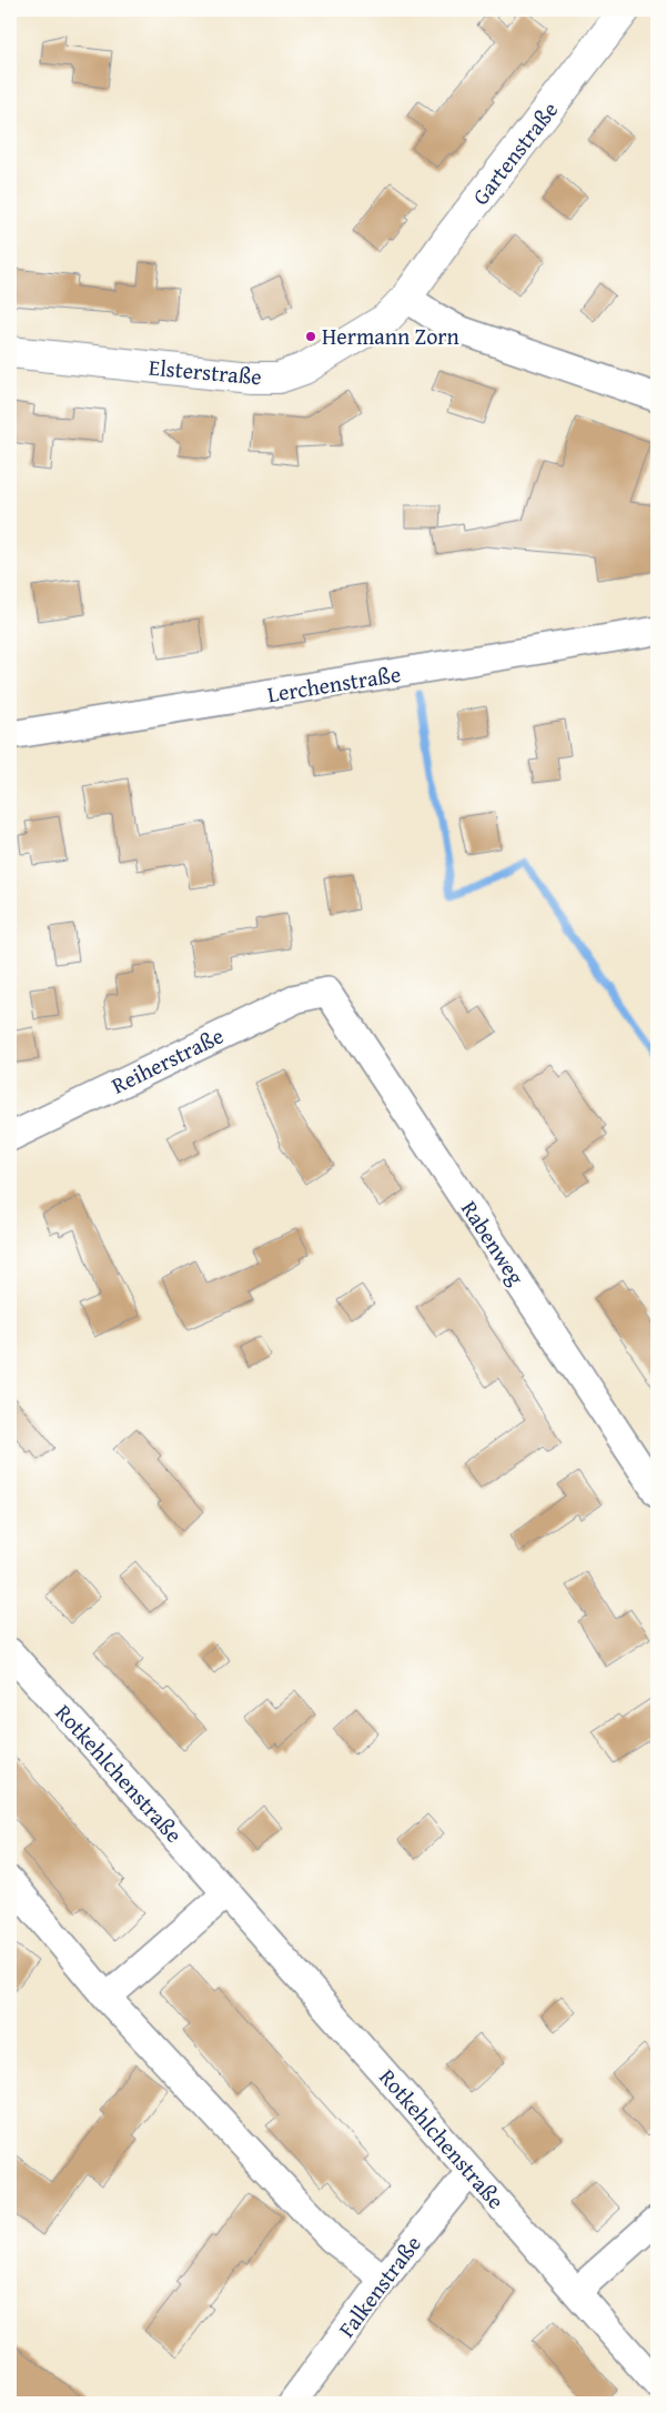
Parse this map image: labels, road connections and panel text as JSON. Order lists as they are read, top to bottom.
{
  "streets": {
    "street": [
      "Gartenstraße",
      "Elsterstraße",
      "Lerchenstraße",
      "Reiherstraße",
      "Rabenweg",
      "Rotkehlchenstraße",
      "Falkenstraße"
    ]
  },
  "crossings": [
    ["Gartenstraße", "Elsterstraße"],
    ["Reiherstraße", "Rabenweg"],
    ["Rotkehlchenstraße", "Falkenstraße"]
  ],
  "places": ["Hermann Zorn"]
}
